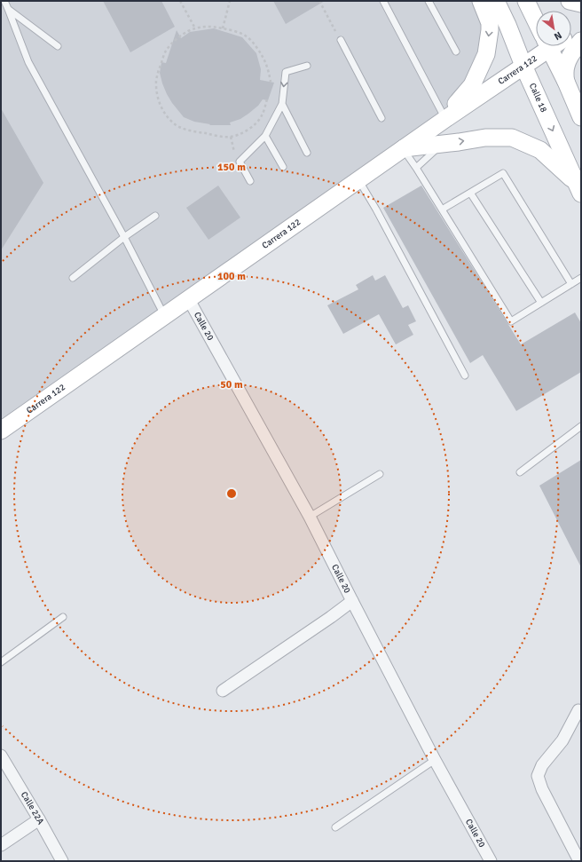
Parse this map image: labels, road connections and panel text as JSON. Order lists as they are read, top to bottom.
{
  "streets": {
    "street": [
      "Carrera 122",
      "Calle 18",
      "Calle 20",
      "Calle 22A"
    ]
  },
  "crossings": [
    ["Carrera 122", "Calle 18"],
    ["Carrera 122", "Calle 20"]
  ],
  "north": "bottom right",
  "rings": ["150 m", "100 m", "50 m"]
}
